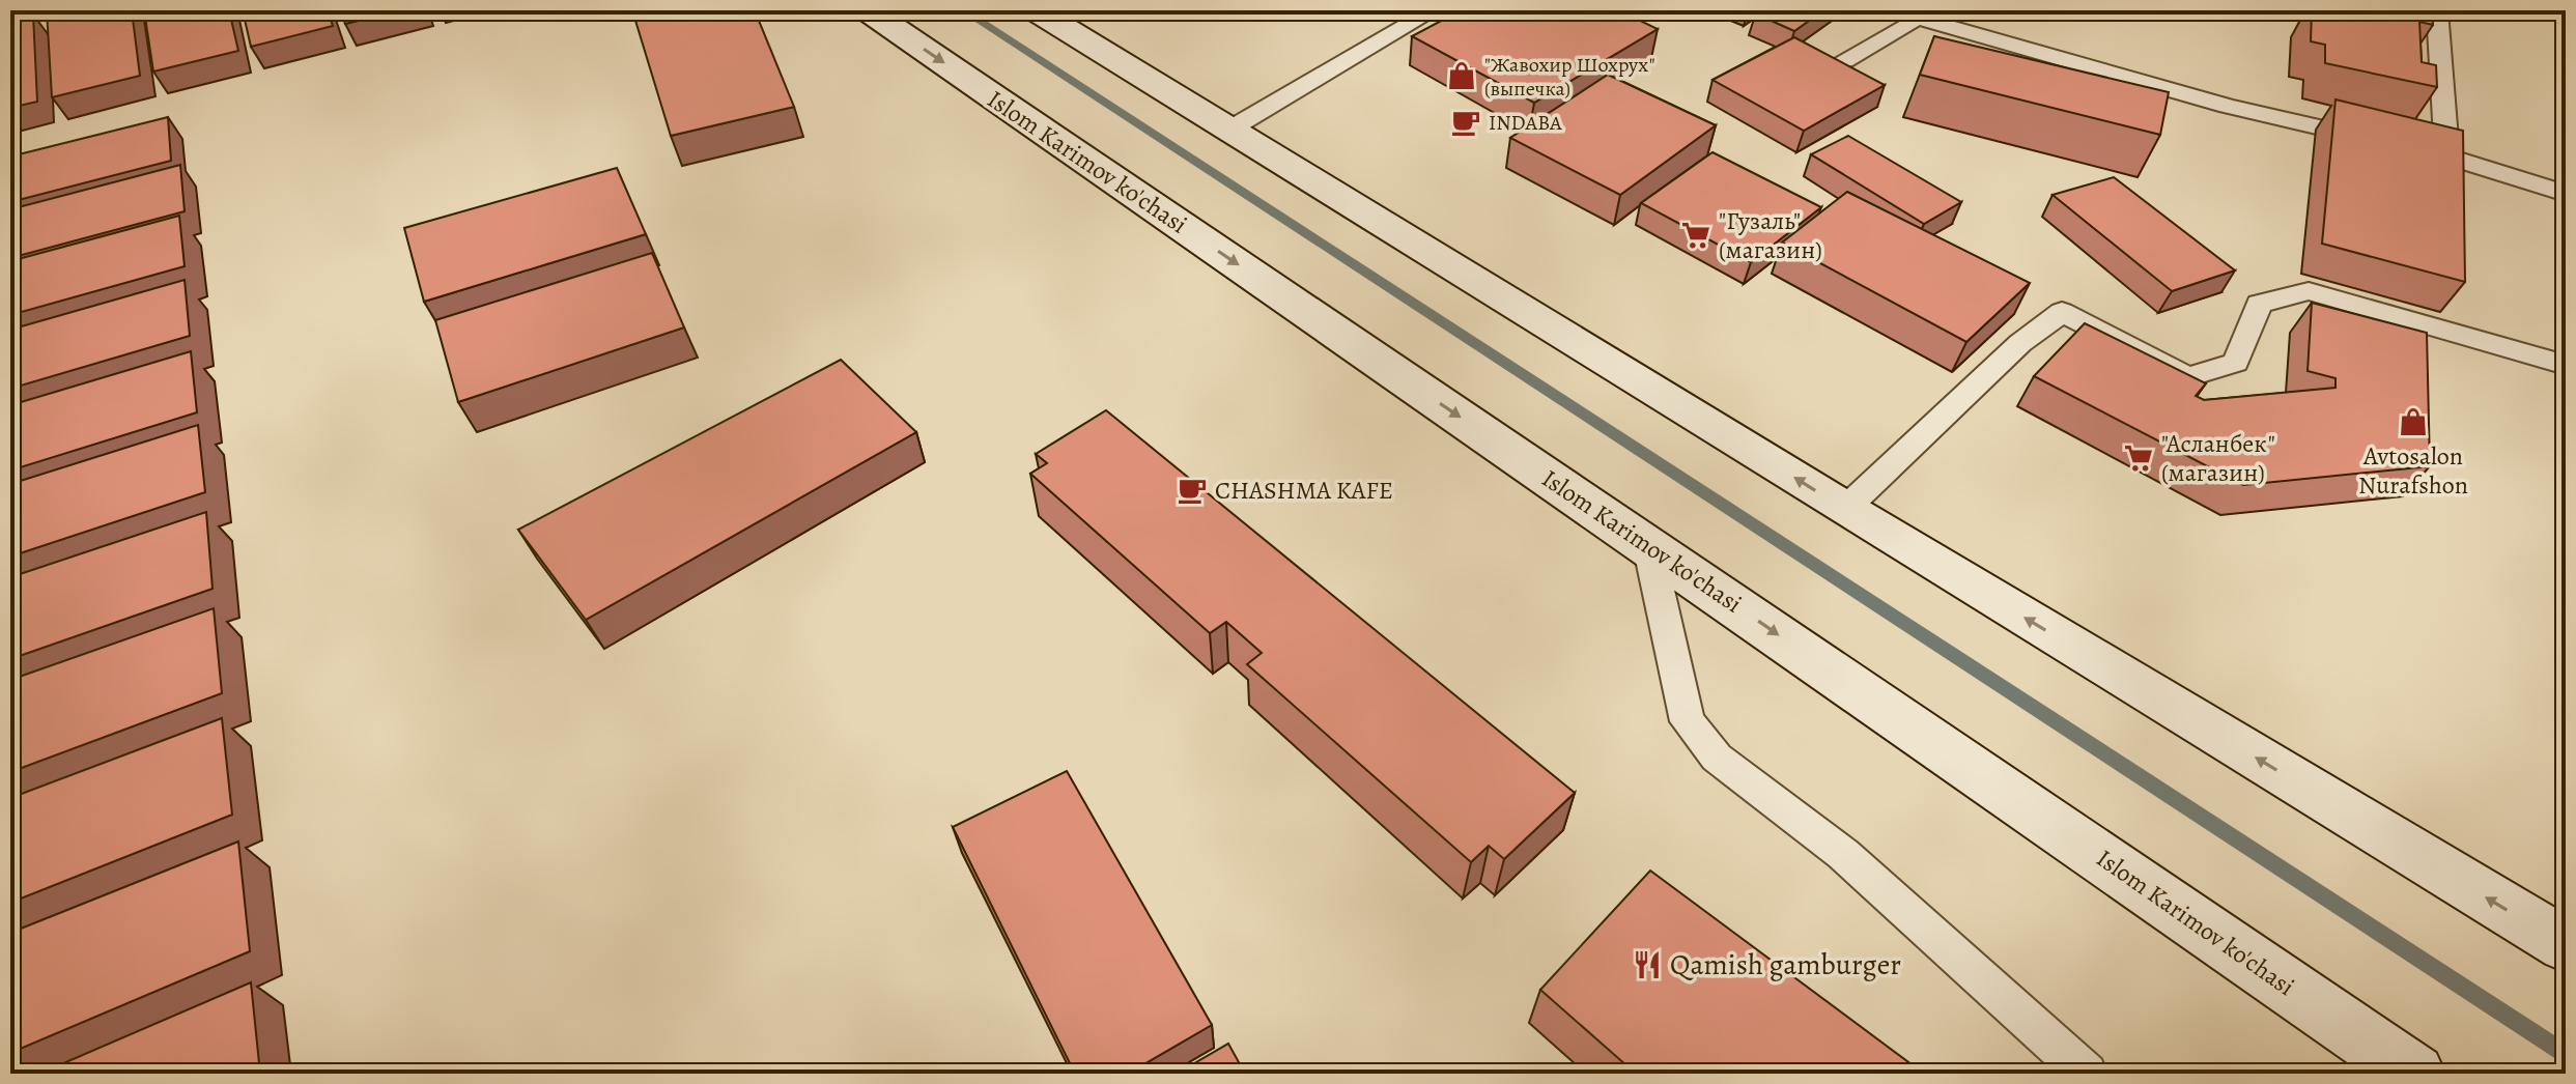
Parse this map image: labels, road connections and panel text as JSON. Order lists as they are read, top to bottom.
{
  "streets": {
    "main road": ["Islom Karimov ko'chasi"]
  },
  "places": {
    "shop": ["\"Жавохир Шохрух\" (выпечка)", "Avtosalon Nurafshon"],
    "cafe": ["INDABA", "CHASHMA KAFE"],
    "supermarket": ["\"Гузаль\" (магазин)", "\"Асланбек\" (магазин)"],
    "restaurant": ["Qamish gamburger"]
  }
}
